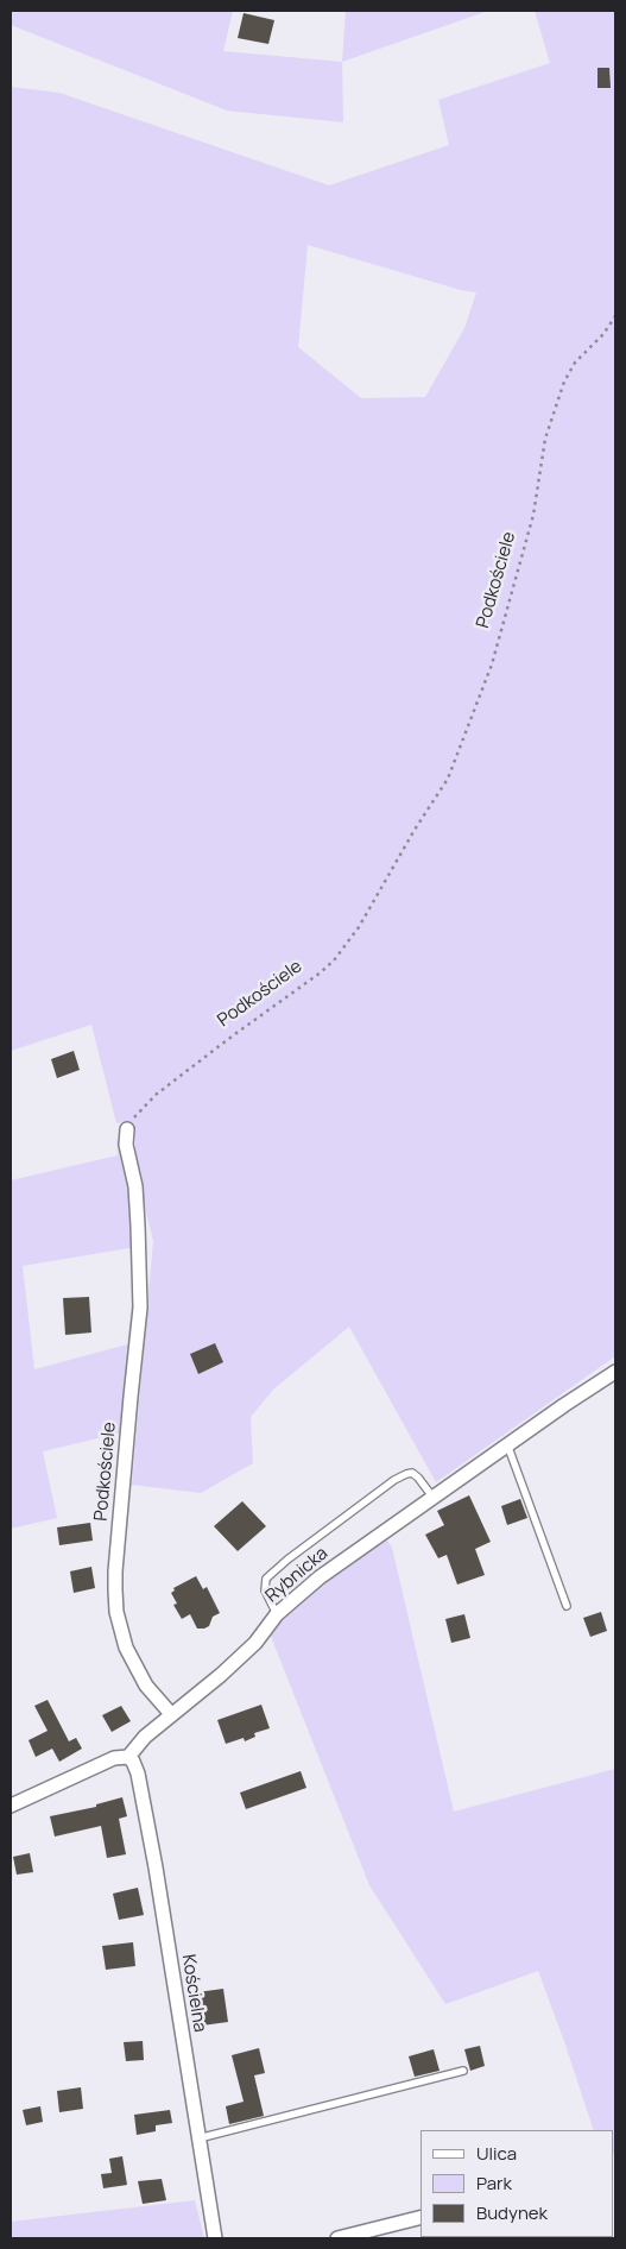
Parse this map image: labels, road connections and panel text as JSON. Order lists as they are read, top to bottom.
{
  "streets": {
    "street": ["Podkościele", "Rybnicka", "Kościelna"]
  },
  "crossings": [
    ["Podkościele", "Rybnicka"],
    ["Rybnicka", "Kościelna"]
  ],
  "legend": ["Ulica", "Park", "Budynek"]
}
